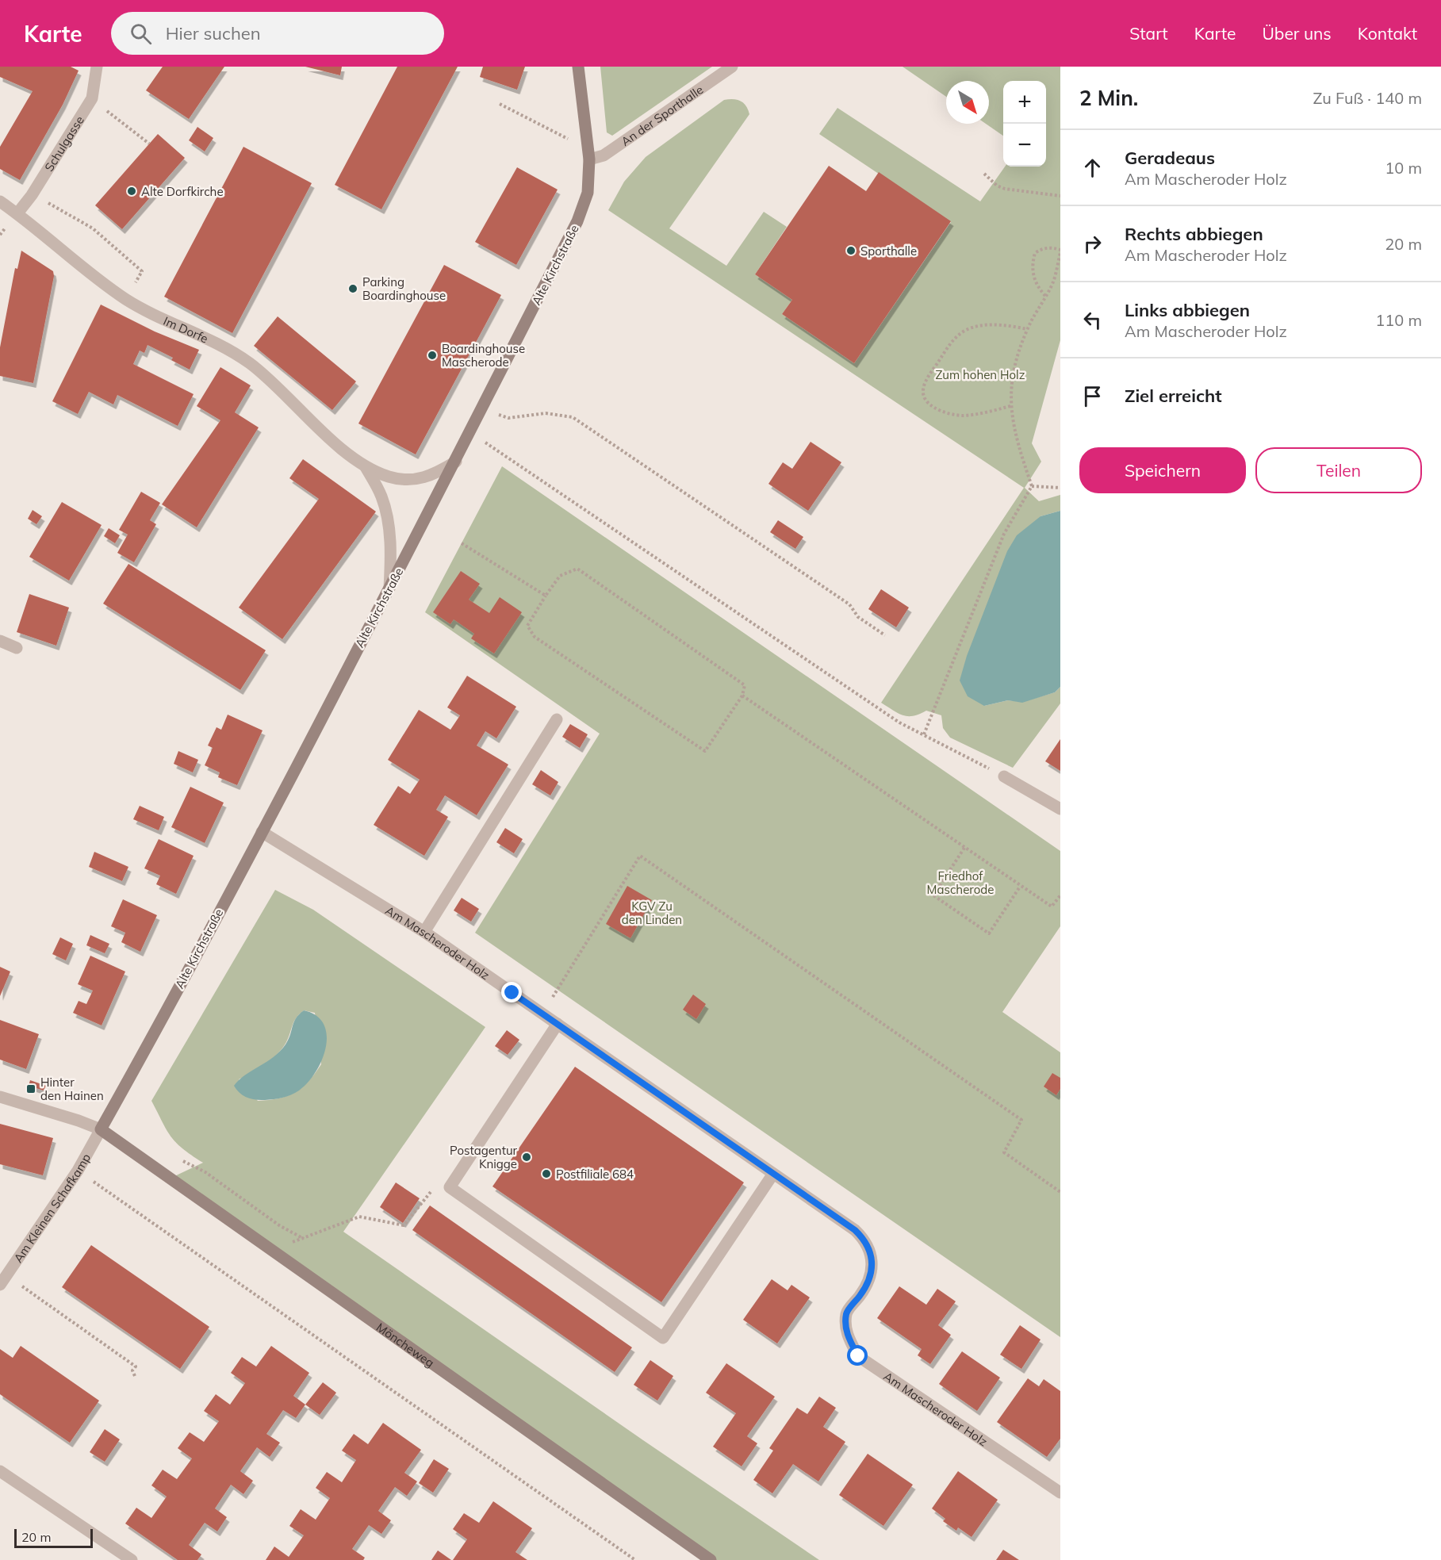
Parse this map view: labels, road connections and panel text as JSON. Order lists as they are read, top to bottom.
{
  "streets": {
    "main road": ["Alte Kirchstraße", "Möncheweg"],
    "street": [
      "An der Sporthalle",
      "Schulgasse",
      "Im Dorfe",
      "Am Mascheroder Holz",
      "Am Kleinen Schafkamp"
    ]
  },
  "crossings": [
    ["An der Sporthalle", "Alte Kirchstraße"],
    ["Schulgasse", "Im Dorfe"],
    ["Alte Kirchstraße", "Im Dorfe"],
    ["Alte Kirchstraße", "Am Mascheroder Holz"],
    ["Alte Kirchstraße", "Am Kleinen Schafkamp"],
    ["Alte Kirchstraße", "Möncheweg"],
    ["Am Kleinen Schafkamp", "Möncheweg"]
  ],
  "parks": ["Zum hohen Holz", "Friedhof Mascherode", "KGV Zu den Linden"],
  "places": {
    "other": [
      "Alte Dorfkirche",
      "Sporthalle",
      "Parking Boardinghouse",
      "Boardinghouse Mascherode",
      "Postagentur Knigge",
      "Postfiliale 684"
    ],
    "transit": ["Hinter den Hainen"]
  },
  "scale_bar": "20 m",
  "north": "bottom right",
  "page": {
    "header": "Karte",
    "search": "Hier suchen",
    "nav": [
      "Start",
      "Karte",
      "Über uns",
      "Kontakt"
    ],
    "heading": ["2 Min.", "Zu Fuß · 140 m"],
    "map_buttons": ["+", "−"],
    "list": [
      ["Geradeaus", "Am Mascheroder Holz", "10 m"],
      ["Rechts abbiegen", "Am Mascheroder Holz", "20 m"],
      ["Links abbiegen", "Am Mascheroder Holz", "110 m"],
      "Ziel erreicht"
    ],
    "buttons": ["Speichern", "Teilen"],
    "scale": "20 m"
  }
}
